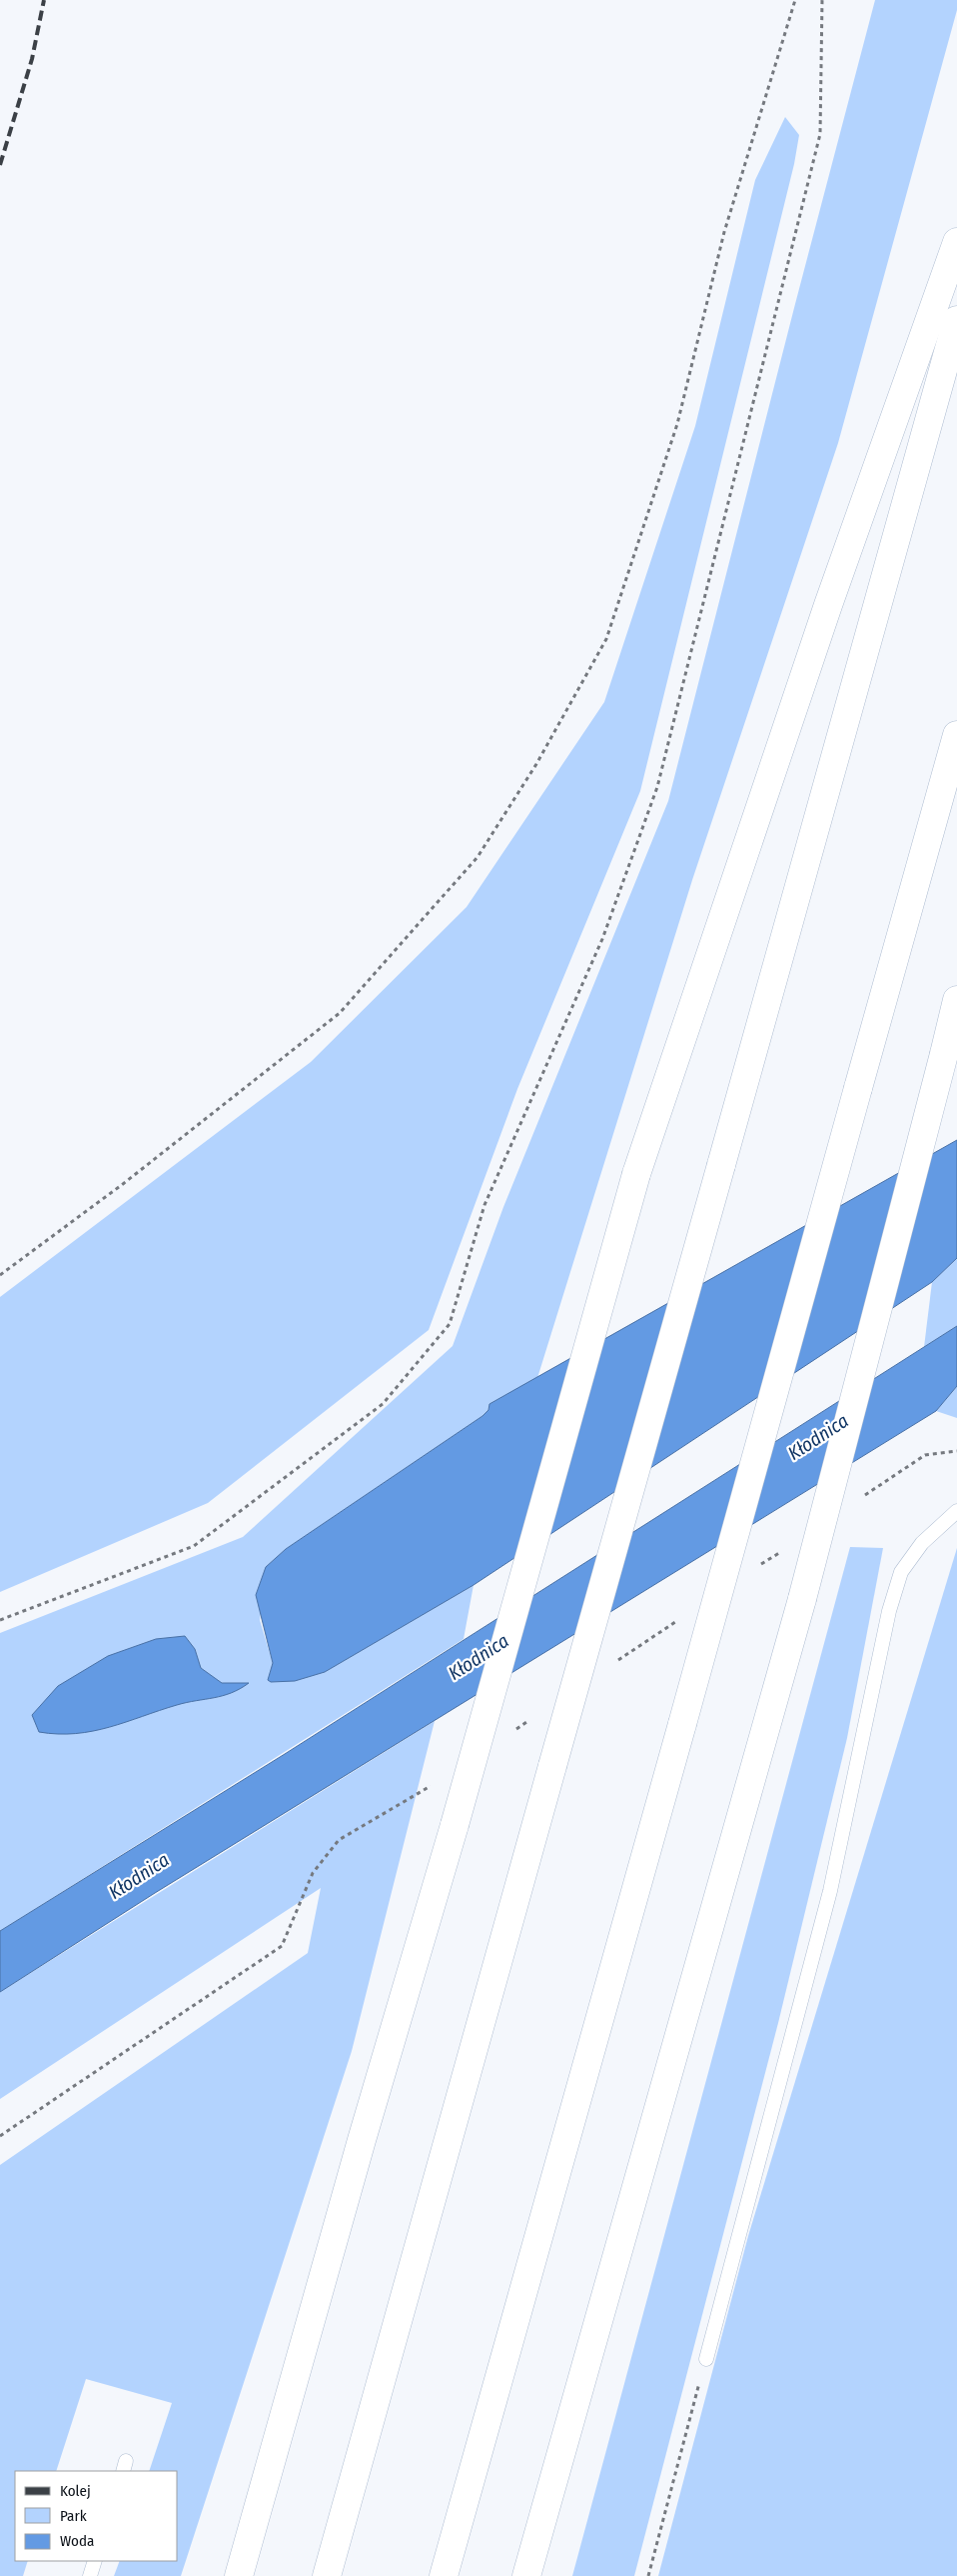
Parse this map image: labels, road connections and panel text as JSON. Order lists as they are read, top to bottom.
{
  "water": ["Kłodnica"],
  "legend": ["Kolej", "Park", "Woda"]
}
